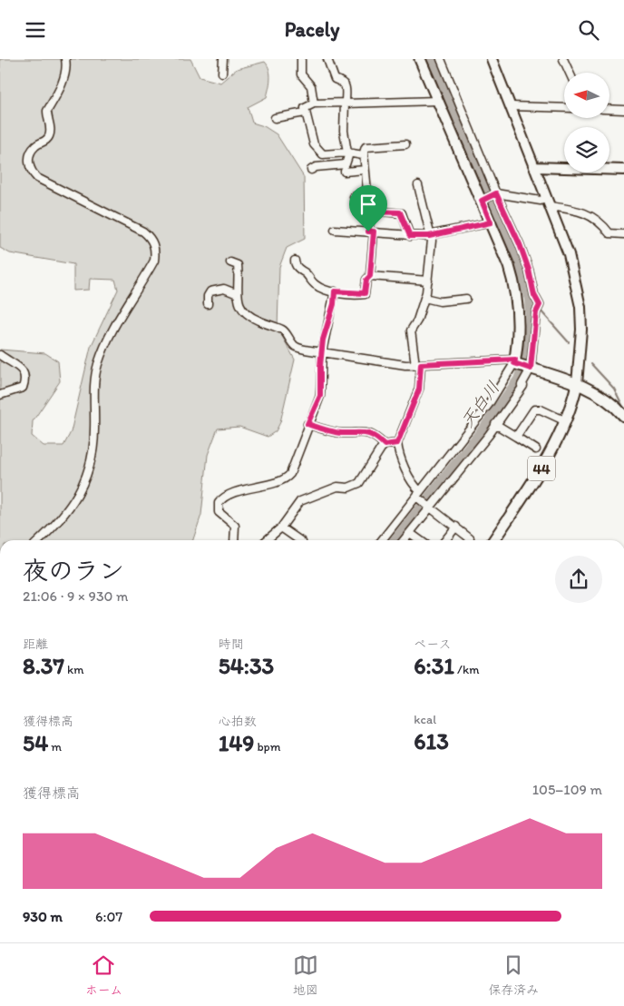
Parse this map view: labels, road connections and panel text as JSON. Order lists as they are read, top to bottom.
{
  "streets": {
    "main road": ["44"]
  },
  "water": ["天白川"],
  "north": "left",
  "page": {
    "header": "Pacely",
    "heading": ["夜のラン", "21:06 · 9 × 930 m"],
    "stats": [
      ["距離", "8.37 km"],
      ["時間", "54:33"],
      ["ペース", "6:31 /km"],
      ["獲得標高", "54 m"],
      ["心拍数", "149 bpm"],
      ["kcal", "613"]
    ],
    "chart": ["獲得標高", "105–109 m"],
    "list": [
      {
        "name": "930 m",
        "note": "6:07"
      }
    ],
    "tabs": ["ホーム", "地図", "保存済み"]
  }
}
